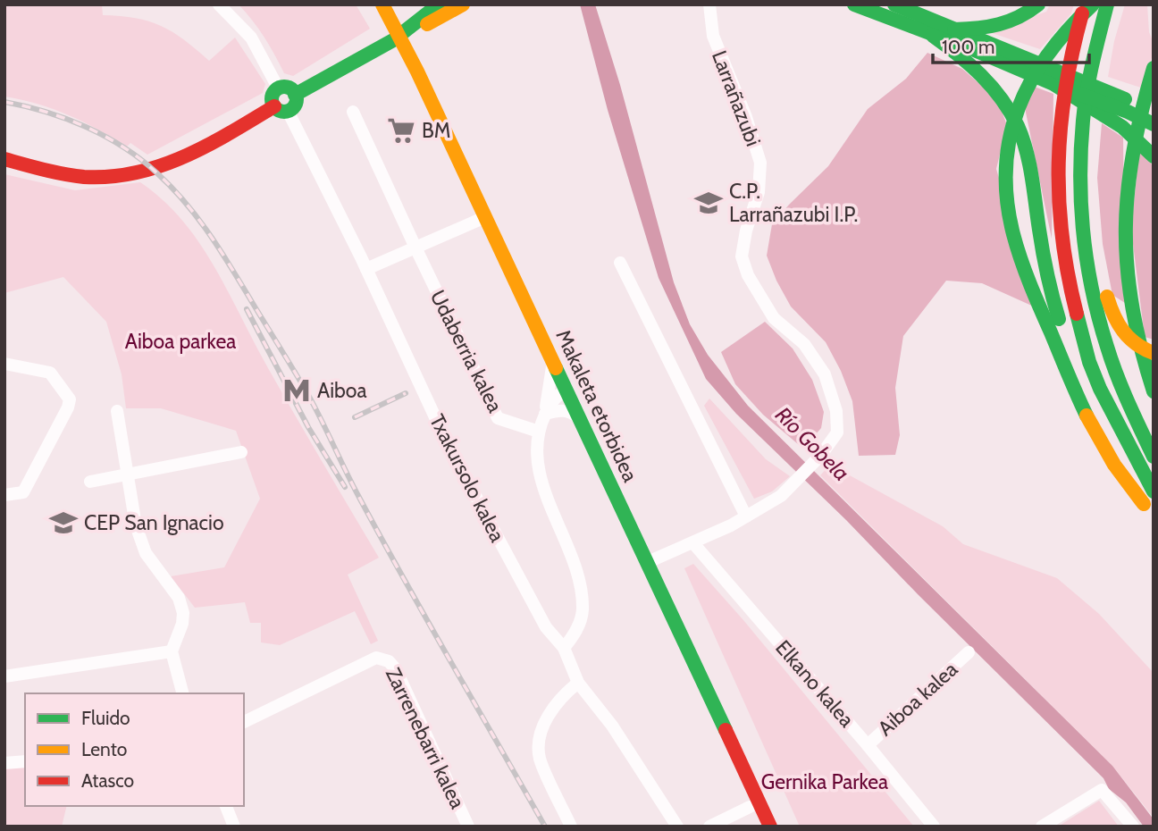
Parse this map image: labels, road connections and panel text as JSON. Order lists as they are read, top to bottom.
{
  "streets": {
    "main road": ["Makaleta etorbidea"],
    "street": [
      "Larrañazubi",
      "Udaberria kalea",
      "Txakursolo kalea",
      "Elkano kalea",
      "Aiboa kalea",
      "Zarrenebarri kalea"
    ]
  },
  "crossings": [
    ["Larrañazubi", "Makaleta etorbidea"],
    ["Larrañazubi", "Elkano kalea"],
    ["Elkano kalea", "Aiboa kalea"]
  ],
  "water": ["Río Gobela"],
  "parks": ["Aiboa parkea", "Gernika Parkea"],
  "places": {
    "supermarket": ["BM"],
    "school or university": ["C.P. Larrañazubi I.P.", "CEP San Ignacio"],
    "metro station": ["Aiboa"]
  },
  "legend": ["Fluido", "Lento", "Atasco"],
  "scale_bar": "100 m"
}
